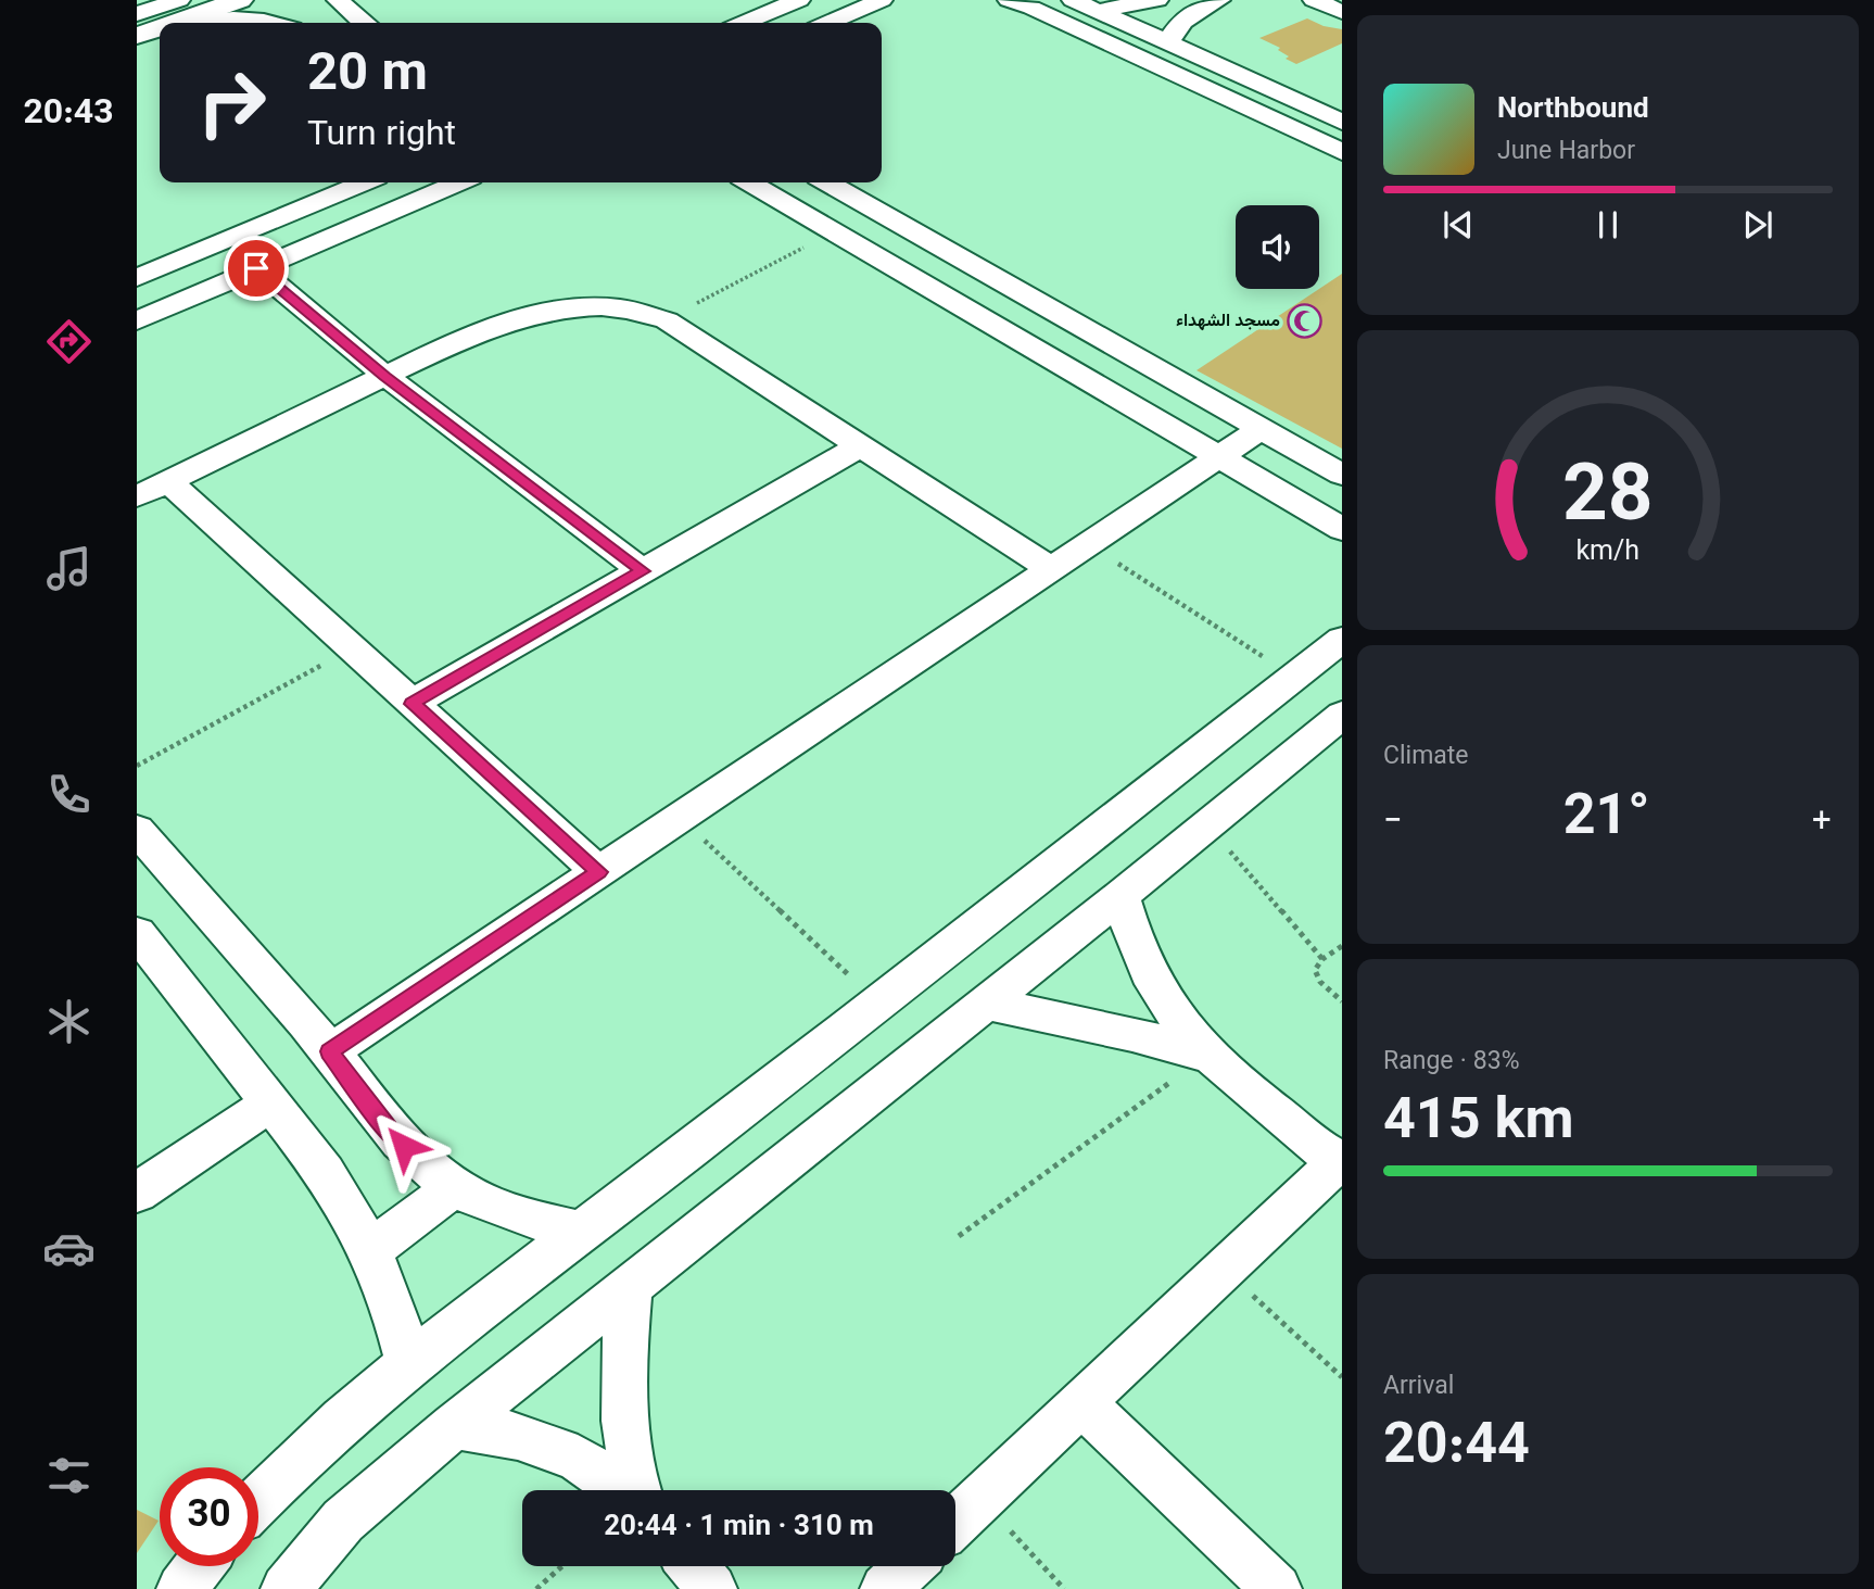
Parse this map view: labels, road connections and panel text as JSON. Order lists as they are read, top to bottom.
{
  "places": {
    "mosque": ["مسجد الشهداء"]
  },
  "page": {
    "tabs": "20:43",
    "turn": ["20 m", "Turn right"],
    "song": ["Northbound", "June Harbor"],
    "tile": [
      "Climate",
      ["Range · 83%", "415 km"],
      ["Arrival", "20:44"]
    ],
    "heat": ["−", "21°", "+"],
    "limit": "30",
    "trip": "20:44 · 1 min · 310 m",
    "gauge": ["28", "km/h"]
  }
}
